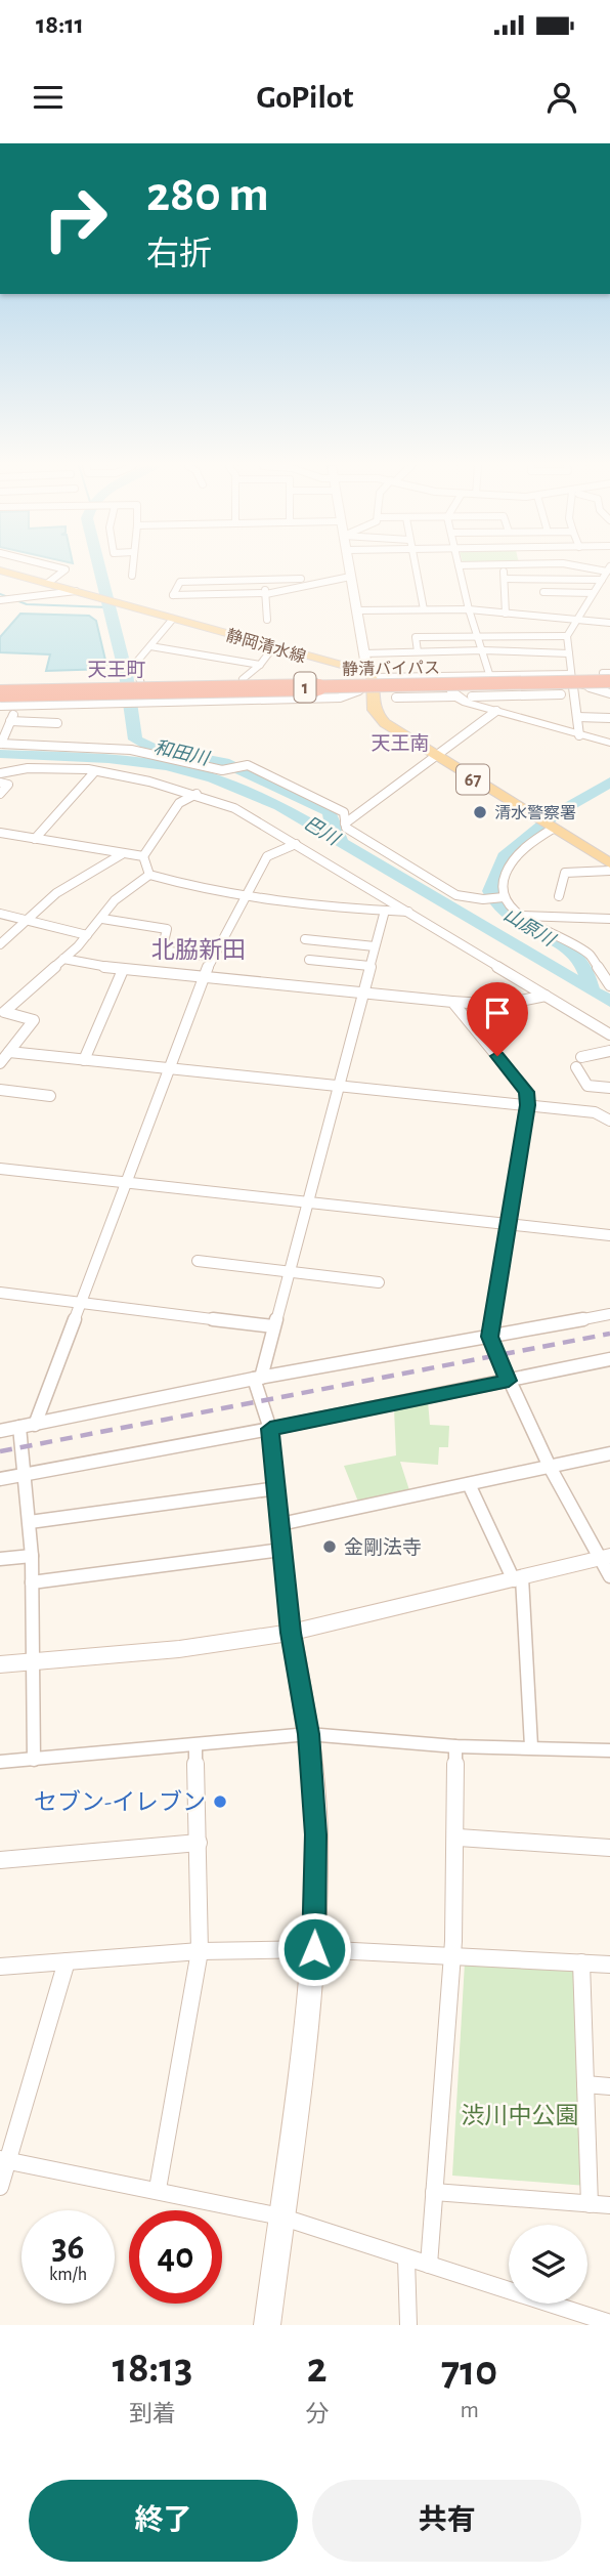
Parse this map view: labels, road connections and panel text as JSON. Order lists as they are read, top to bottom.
{
  "streets": {
    "highway": ["静清バイパス"],
    "main road": ["静岡清水線", "67"]
  },
  "crossings": [
    ["静岡清水線", "67"]
  ],
  "districts": ["天王町", "天王南", "北脇新田"],
  "water": ["和田川", "巴川", "山原川"],
  "parks": ["渋川中公園"],
  "places": ["清水警察署", "金剛法寺", "セブン-イレブン"],
  "page": {
    "status": "18:11",
    "header": "GoPilot",
    "turn": ["280 m", "右折"],
    "speed": "36 km/h",
    "limit": "40",
    "eta": [
      "18:13",
      "到着",
      "2",
      "分",
      "710",
      "m"
    ],
    "buttons": ["終了", "共有"]
  }
}
